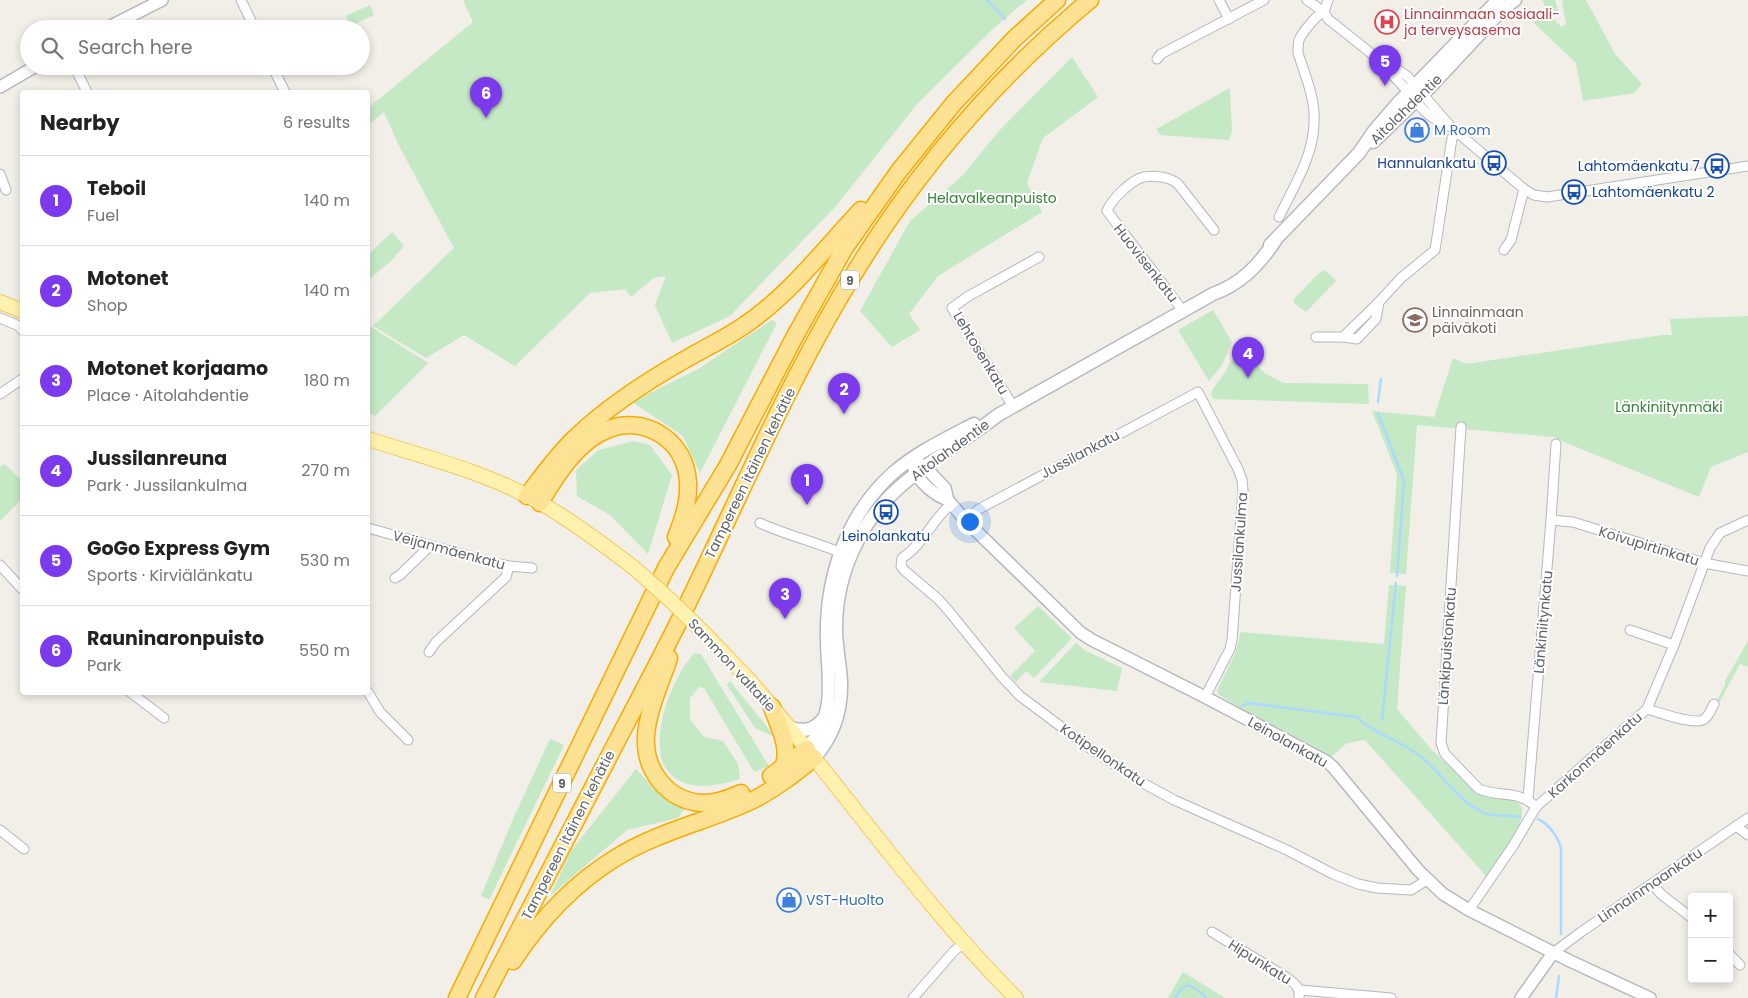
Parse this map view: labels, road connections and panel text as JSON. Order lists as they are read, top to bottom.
{
  "streets": {
    "highway": ["9", "Tampereen itäinen kehätie"],
    "main road": ["Aitolahdentie", "Sammon valtatie"],
    "street": [
      "Huovisenkatu",
      "Lehtosenkatu",
      "Jussilankatu",
      "Jussilankulma",
      "Koivupirtinkatu",
      "Veijanmäenkatu",
      "Länkiniitynkatu",
      "Länkipuistonkatu",
      "Leinolankatu",
      "Kotipellonkatu",
      "Karkonmäenkatu",
      "Linnainmaankatu",
      "Hipunkatu"
    ]
  },
  "crossings": [
    ["Aitolahdentie", "Huovisenkatu"],
    ["Aitolahdentie", "Lehtosenkatu"],
    ["Aitolahdentie", "Sammon valtatie"],
    ["Aitolahdentie", "Leinolankatu"],
    ["Jussilankatu", "Jussilankulma"],
    ["Jussilankatu", "Leinolankatu"],
    ["Jussilankulma", "Leinolankatu"],
    ["Koivupirtinkatu", "Länkiniitynkatu"],
    ["Koivupirtinkatu", "Karkonmäenkatu"],
    ["Länkiniitynkatu", "Länkipuistonkatu"],
    ["Leinolankatu", "Kotipellonkatu"],
    ["Leinolankatu", "Karkonmäenkatu"],
    ["Leinolankatu", "Linnainmaankatu"]
  ],
  "parks": ["Helavalkeanpuisto", "Länkiniitynmäki"],
  "places": {
    "hospital": ["Linnainmaan sosiaali- ja terveysasema"],
    "shop": ["M Room", "VST-Huolto"],
    "bus stop": [
      "Hannulankatu",
      "Lahtomäenkatu 7",
      "Lahtomäenkatu 2",
      "Leinolankatu"
    ],
    "school or university": ["Linnainmaan päiväkoti"]
  },
  "page": {
    "search": "Search here",
    "pins": [
      "5",
      "6",
      "4",
      "2",
      "1",
      "3"
    ],
    "heading": ["Nearby", "6 results"],
    "list": [
      {
        "mark": "1",
        "name": "Teboil",
        "note": "Fuel",
        "value": "140 m"
      },
      {
        "mark": "2",
        "name": "Motonet",
        "note": "Shop",
        "value": "140 m"
      },
      {
        "mark": "3",
        "name": "Motonet korjaamo",
        "note": "Place · Aitolahdentie",
        "value": "180 m"
      },
      {
        "mark": "4",
        "name": "Jussilanreuna",
        "note": "Park · Jussilankulma",
        "value": "270 m"
      },
      {
        "mark": "5",
        "name": "GoGo Express Gym",
        "note": "Sports · Kirviälänkatu",
        "value": "530 m"
      },
      {
        "mark": "6",
        "name": "Rauninaronpuisto",
        "note": "Park",
        "value": "550 m"
      }
    ],
    "map_buttons": ["+", "−"]
  }
}
